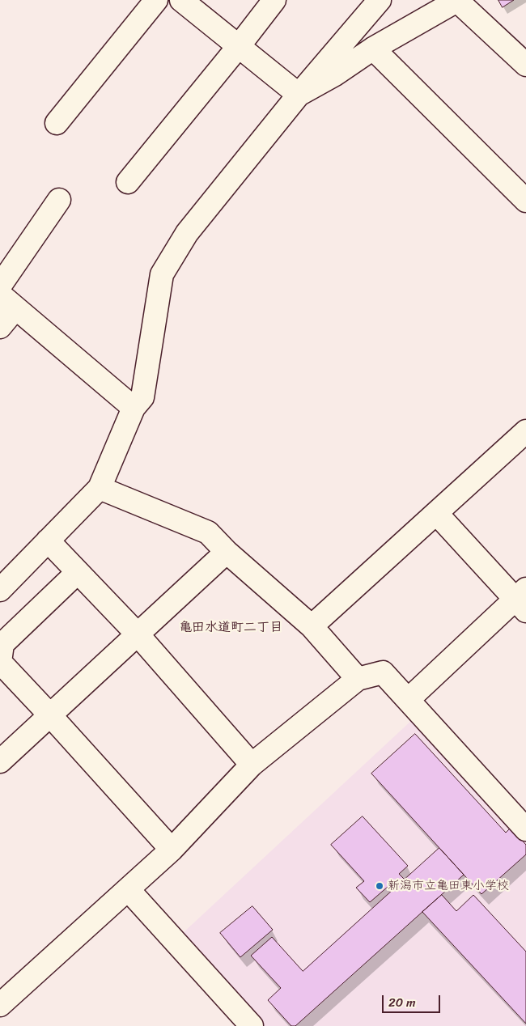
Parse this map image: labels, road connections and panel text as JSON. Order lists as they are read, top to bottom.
{
  "districts": ["亀田水道町二丁目"],
  "places": ["新潟市立亀田東小学校"],
  "scale_bar": "20 m"
}
